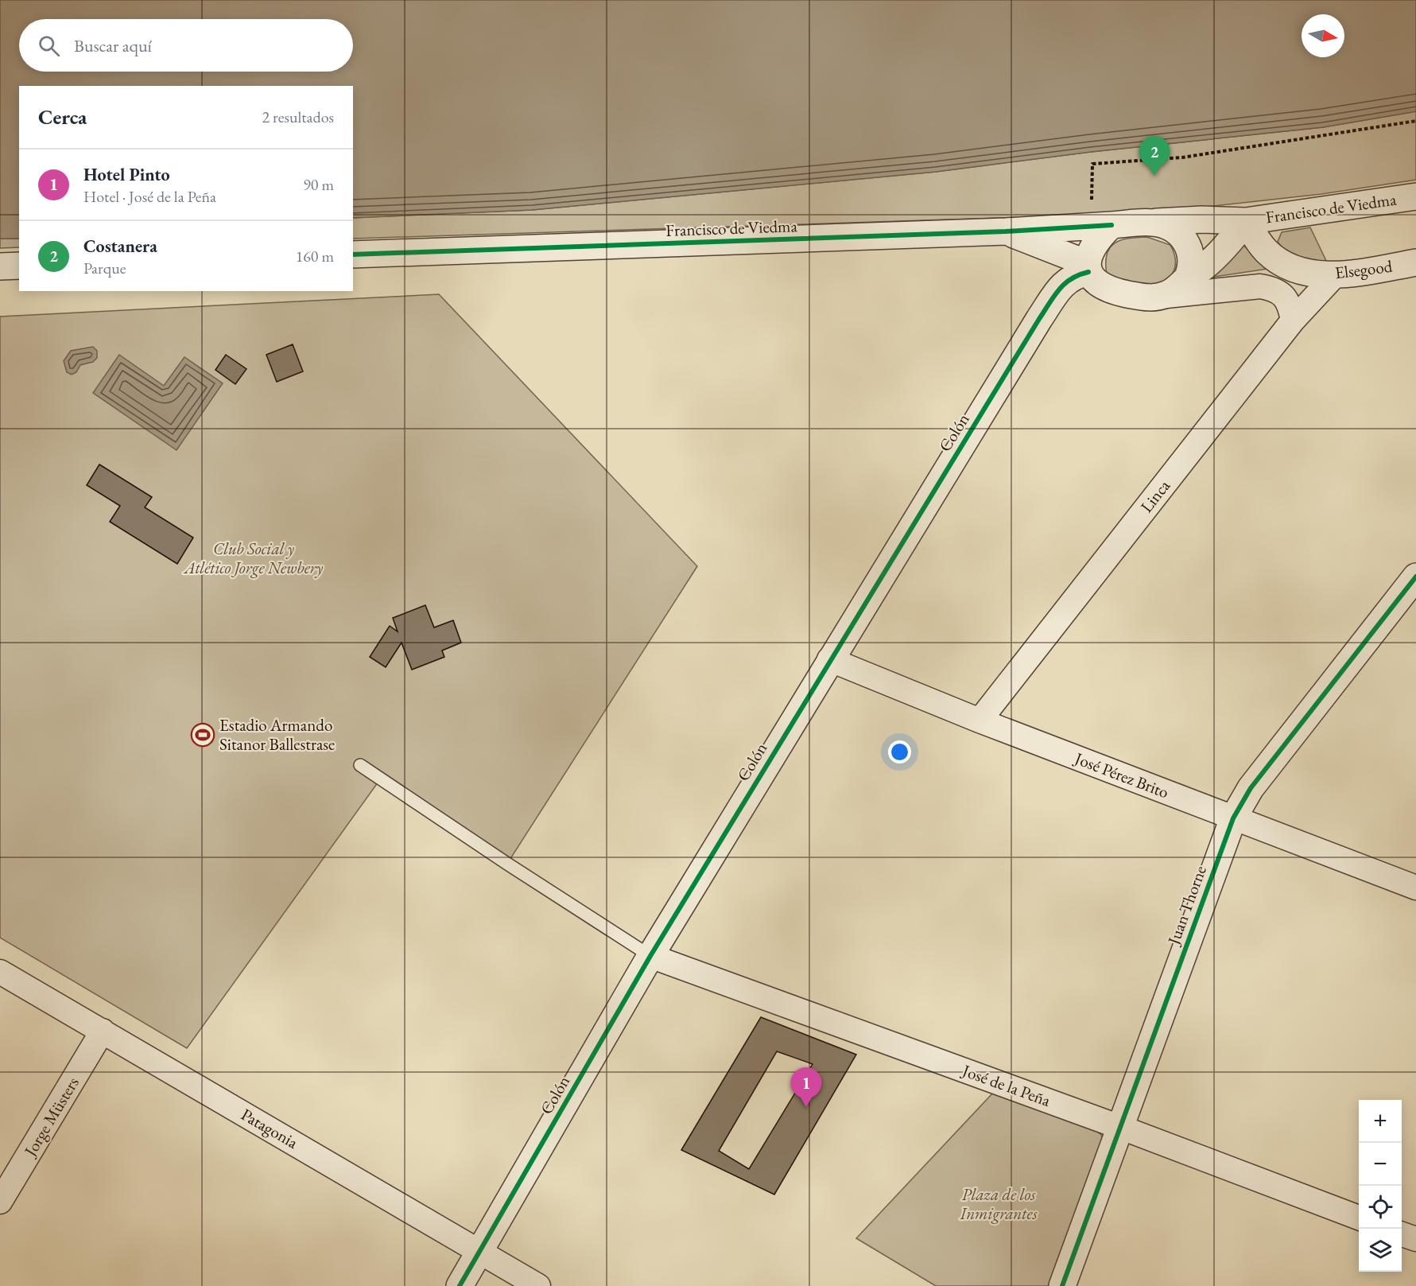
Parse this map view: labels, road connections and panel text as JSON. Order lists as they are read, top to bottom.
{
  "streets": {
    "street": [
      "Francisco de Viedma",
      "Elsegood",
      "Colón",
      "Linca",
      "José Pérez Brito",
      "Juan Thorne",
      "José de la Peña",
      "Jorge Müsters",
      "Patagonia"
    ]
  },
  "crossings": [
    ["Francisco de Viedma", "Elsegood"],
    ["Francisco de Viedma", "Colón"],
    ["Elsegood", "Linca"],
    ["Colón", "José Pérez Brito"],
    ["Colón", "José de la Peña"],
    ["Colón", "Patagonia"],
    ["Linca", "José Pérez Brito"],
    ["José Pérez Brito", "Juan Thorne"],
    ["Juan Thorne", "José de la Peña"],
    ["Jorge Müsters", "Patagonia"]
  ],
  "parks": ["Club Social y Atlético Jorge Newbery", "Plaza de los Inmigrantes"],
  "places": {
    "sports": ["Estadio Armando Sitanor Ballestrase"]
  },
  "north": "right",
  "page": {
    "search": "Buscar aquí",
    "heading": ["Cerca", "2 resultados"],
    "pins": ["2", "1"],
    "list": [
      {
        "mark": "1",
        "name": "Hotel Pinto",
        "note": "Hotel · José de la Peña",
        "value": "90 m"
      },
      {
        "mark": "2",
        "name": "Costanera",
        "note": "Parque",
        "value": "160 m"
      }
    ],
    "map_buttons": ["+", "−"]
  }
}
